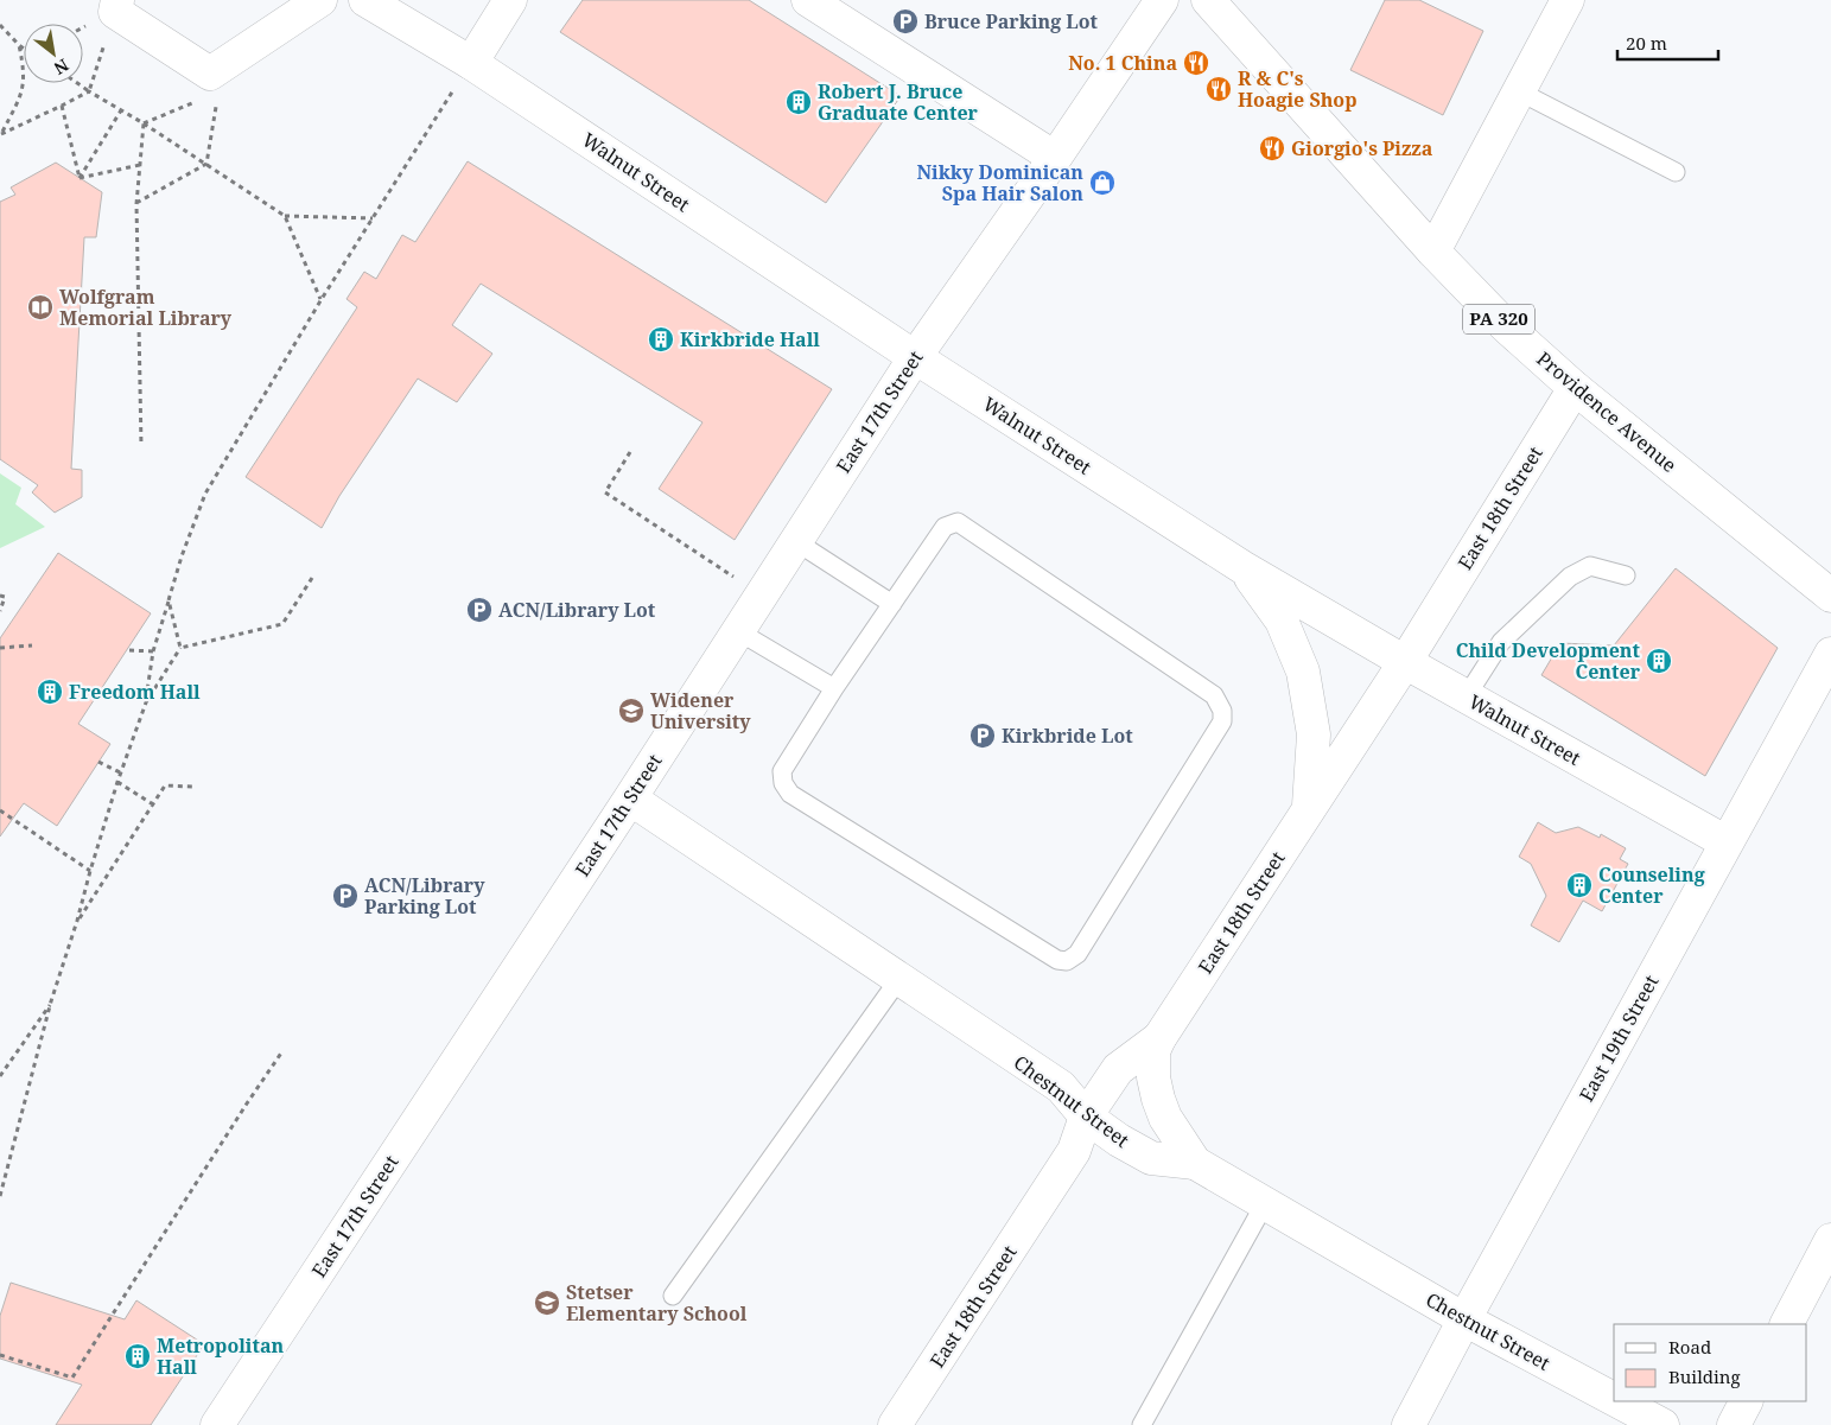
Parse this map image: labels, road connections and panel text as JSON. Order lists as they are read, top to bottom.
{
  "streets": {
    "street": [
      "Walnut Street",
      "PA 320",
      "East 17th Street",
      "Providence Avenue",
      "East 18th Street",
      "East 19th Street",
      "Chestnut Street"
    ]
  },
  "crossings": [
    ["Walnut Street", "East 17th Street"],
    ["Walnut Street", "East 18th Street"],
    ["Walnut Street", "East 19th Street"],
    ["East 17th Street", "Chestnut Street"],
    ["Providence Avenue", "East 18th Street"],
    ["East 18th Street", "Chestnut Street"],
    ["East 19th Street", "Chestnut Street"]
  ],
  "places": {
    "parking": [
      "Bruce Parking Lot",
      "ACN/Library Lot",
      "Kirkbride Lot",
      "ACN/Library Parking Lot"
    ],
    "restaurant": ["No. 1 China", "R & C's Hoagie Shop", "Giorgio's Pizza"],
    "building": [
      "Robert J. Bruce Graduate Center",
      "Kirkbride Hall",
      "Child Development Center",
      "Freedom Hall",
      "Counseling Center",
      "Metropolitan Hall"
    ],
    "shop": ["Nikky Dominican Spa Hair Salon"],
    "library": ["Wolfgram Memorial Library"],
    "school or university": ["Widener University", "Stetser Elementary School"]
  },
  "legend": ["Road", "Building"],
  "scale_bar": "20 m",
  "north": "bottom right"
}
